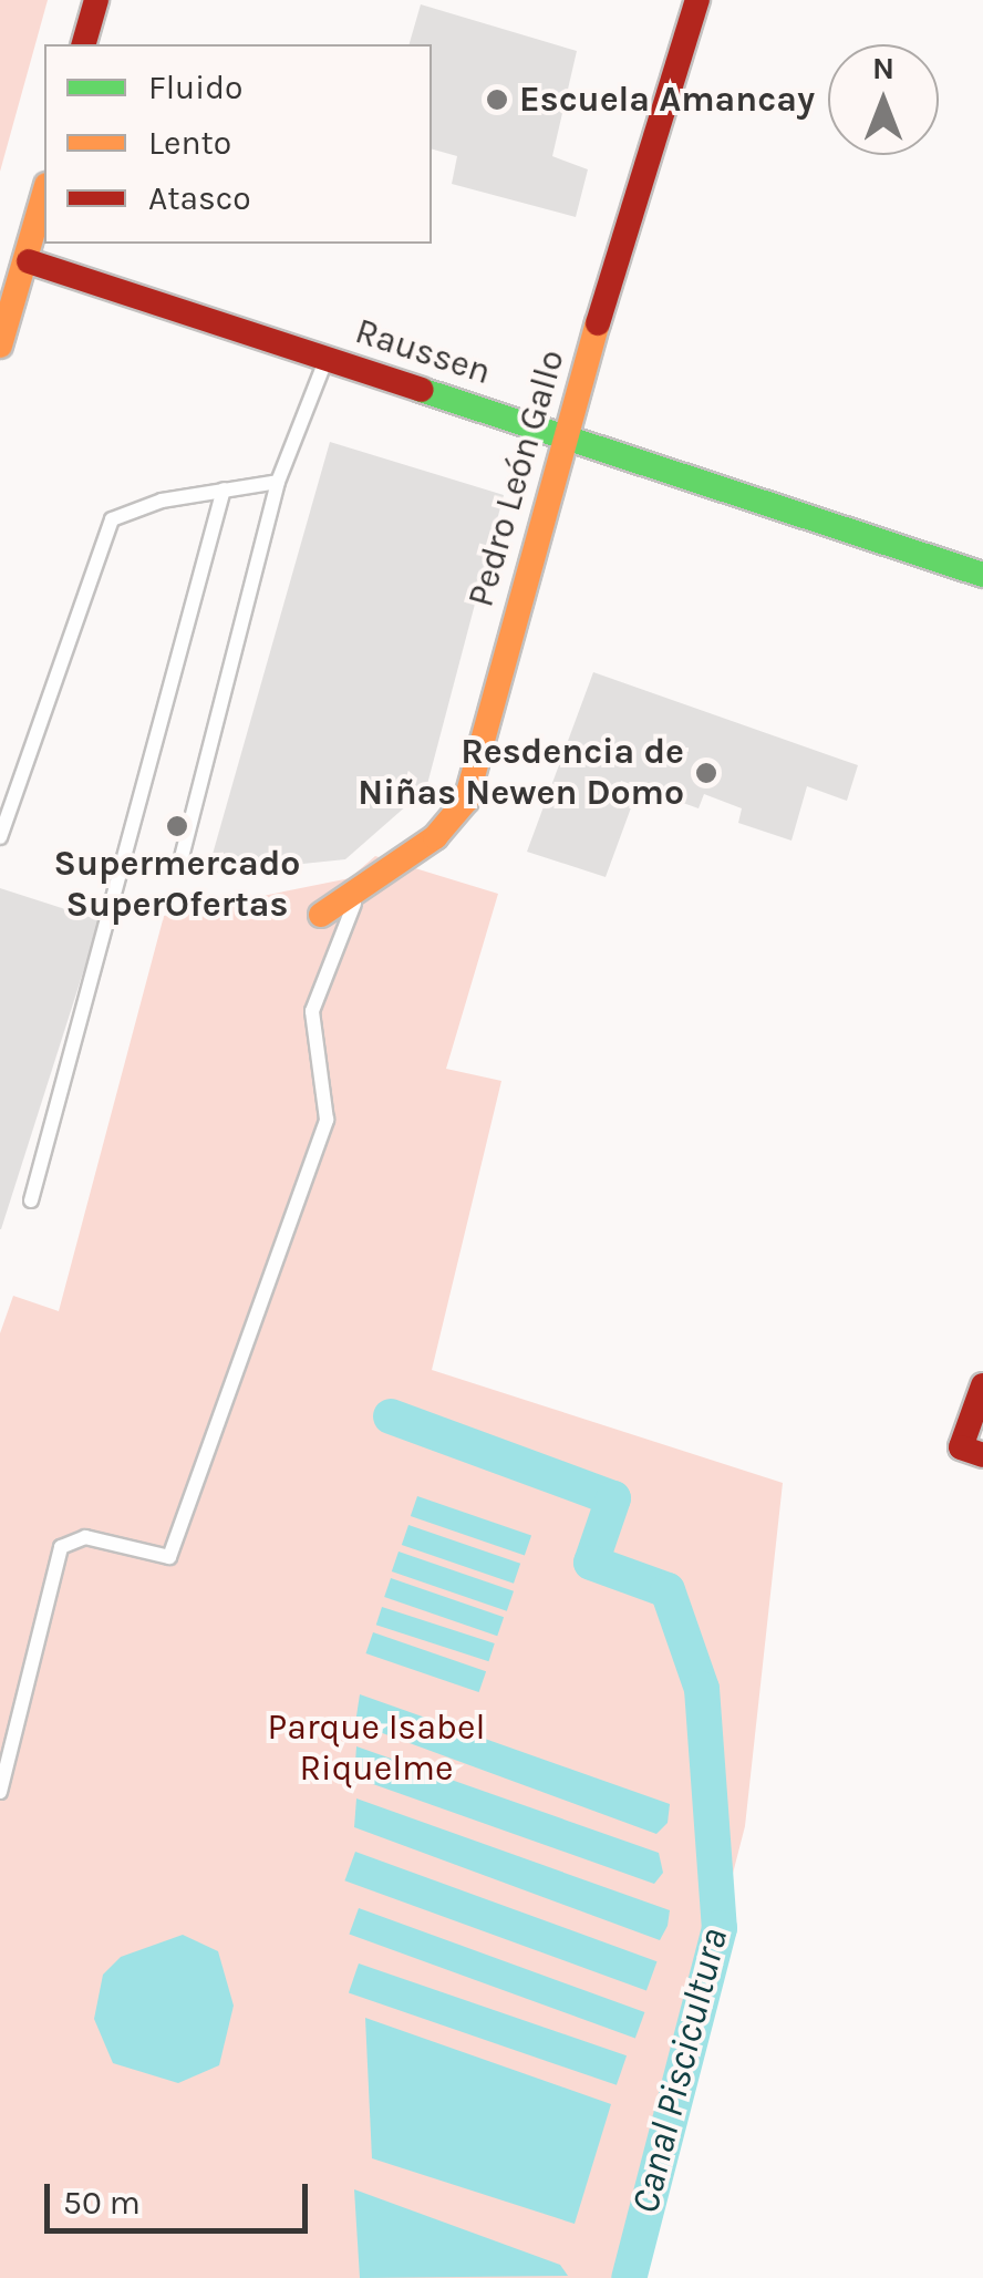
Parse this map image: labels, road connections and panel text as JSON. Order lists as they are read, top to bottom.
{
  "streets": {
    "main road": ["Raussen", "Pedro León Gallo"]
  },
  "crossings": [
    ["Raussen", "Pedro León Gallo"]
  ],
  "water": ["Canal Piscicultura"],
  "parks": ["Parque Isabel Riquelme"],
  "places": ["Escuela Amancay", "Resdencia de Niñas Newen Domo", "Supermercado SuperOfertas"],
  "legend": ["Fluido", "Lento", "Atasco"],
  "scale_bar": "50 m",
  "north": "top"
}
